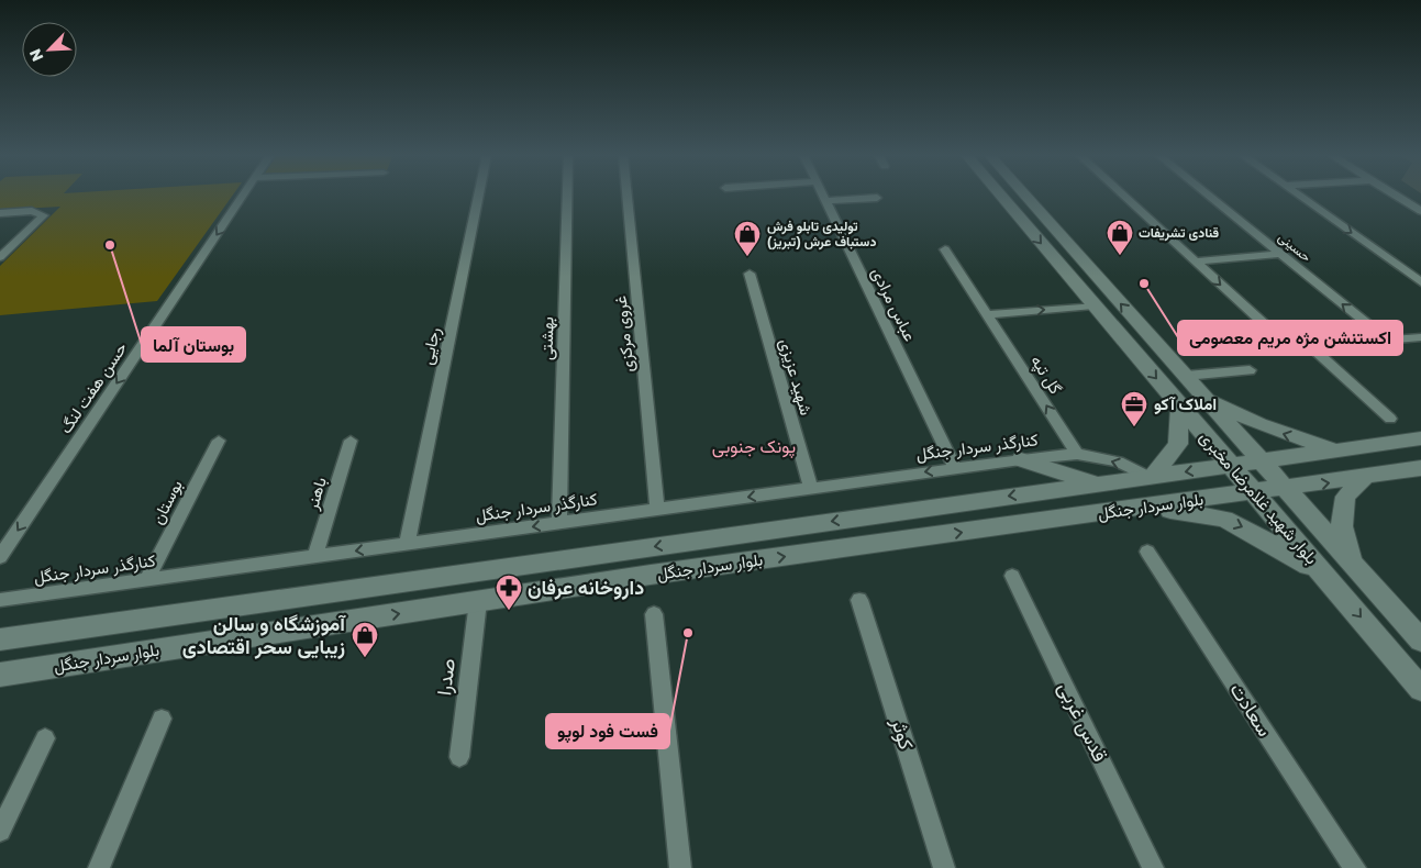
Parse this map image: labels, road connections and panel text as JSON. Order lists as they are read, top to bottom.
{
  "streets": {
    "main road": ["بلوار شهید غلامرضا مخبری", "بلوار سردار جنگل"],
    "street": [
      "حسینی",
      "عباس مرادی",
      "غروی مرکزی",
      "بهشتی",
      "رجایی",
      "گل تپه",
      "شهید عزیزی",
      "حسن هفت لنگ",
      "کنارگذر سردار جنگل",
      "باهنر",
      "بوستان",
      "صدرا",
      "سعادت",
      "قدس غربی",
      "کوثر"
    ]
  },
  "crossings": [
    ["عباس مرادی", "کنارگذر سردار جنگل"],
    ["غروی مرکزی", "کنارگذر سردار جنگل"],
    ["بهشتی", "کنارگذر سردار جنگل"],
    ["رجایی", "کنارگذر سردار جنگل"],
    ["گل تپه", "کنارگذر سردار جنگل"],
    ["شهید عزیزی", "کنارگذر سردار جنگل"],
    ["کنارگذر سردار جنگل", "باهنر"],
    ["کنارگذر سردار جنگل", "بوستان"],
    ["کنارگذر سردار جنگل", "بلوار سردار جنگل"],
    ["بلوار شهید غلامرضا مخبری", "بلوار سردار جنگل"],
    ["بلوار سردار جنگل", "صدرا"]
  ],
  "one_way": ["گل تپه", "حسن هفت لنگ", "کنارگذر سردار جنگل"],
  "districts": ["پونک جنوبی"],
  "places": {
    "other": ["بوستان آلما", "اکستنشن مژه مریم معصومی", "فست فود لوپو"],
    "shop": ["قنادی تشریفات", "تولیدی تابلو فرش دستباف عرش (تبریز)", "آموزشگاه و سالن زیبایی سحر اقتصادی"],
    "office": ["املاک آکو"],
    "pharmacy": ["داروخانه عرفان"]
  },
  "north": "bottom left"
}
